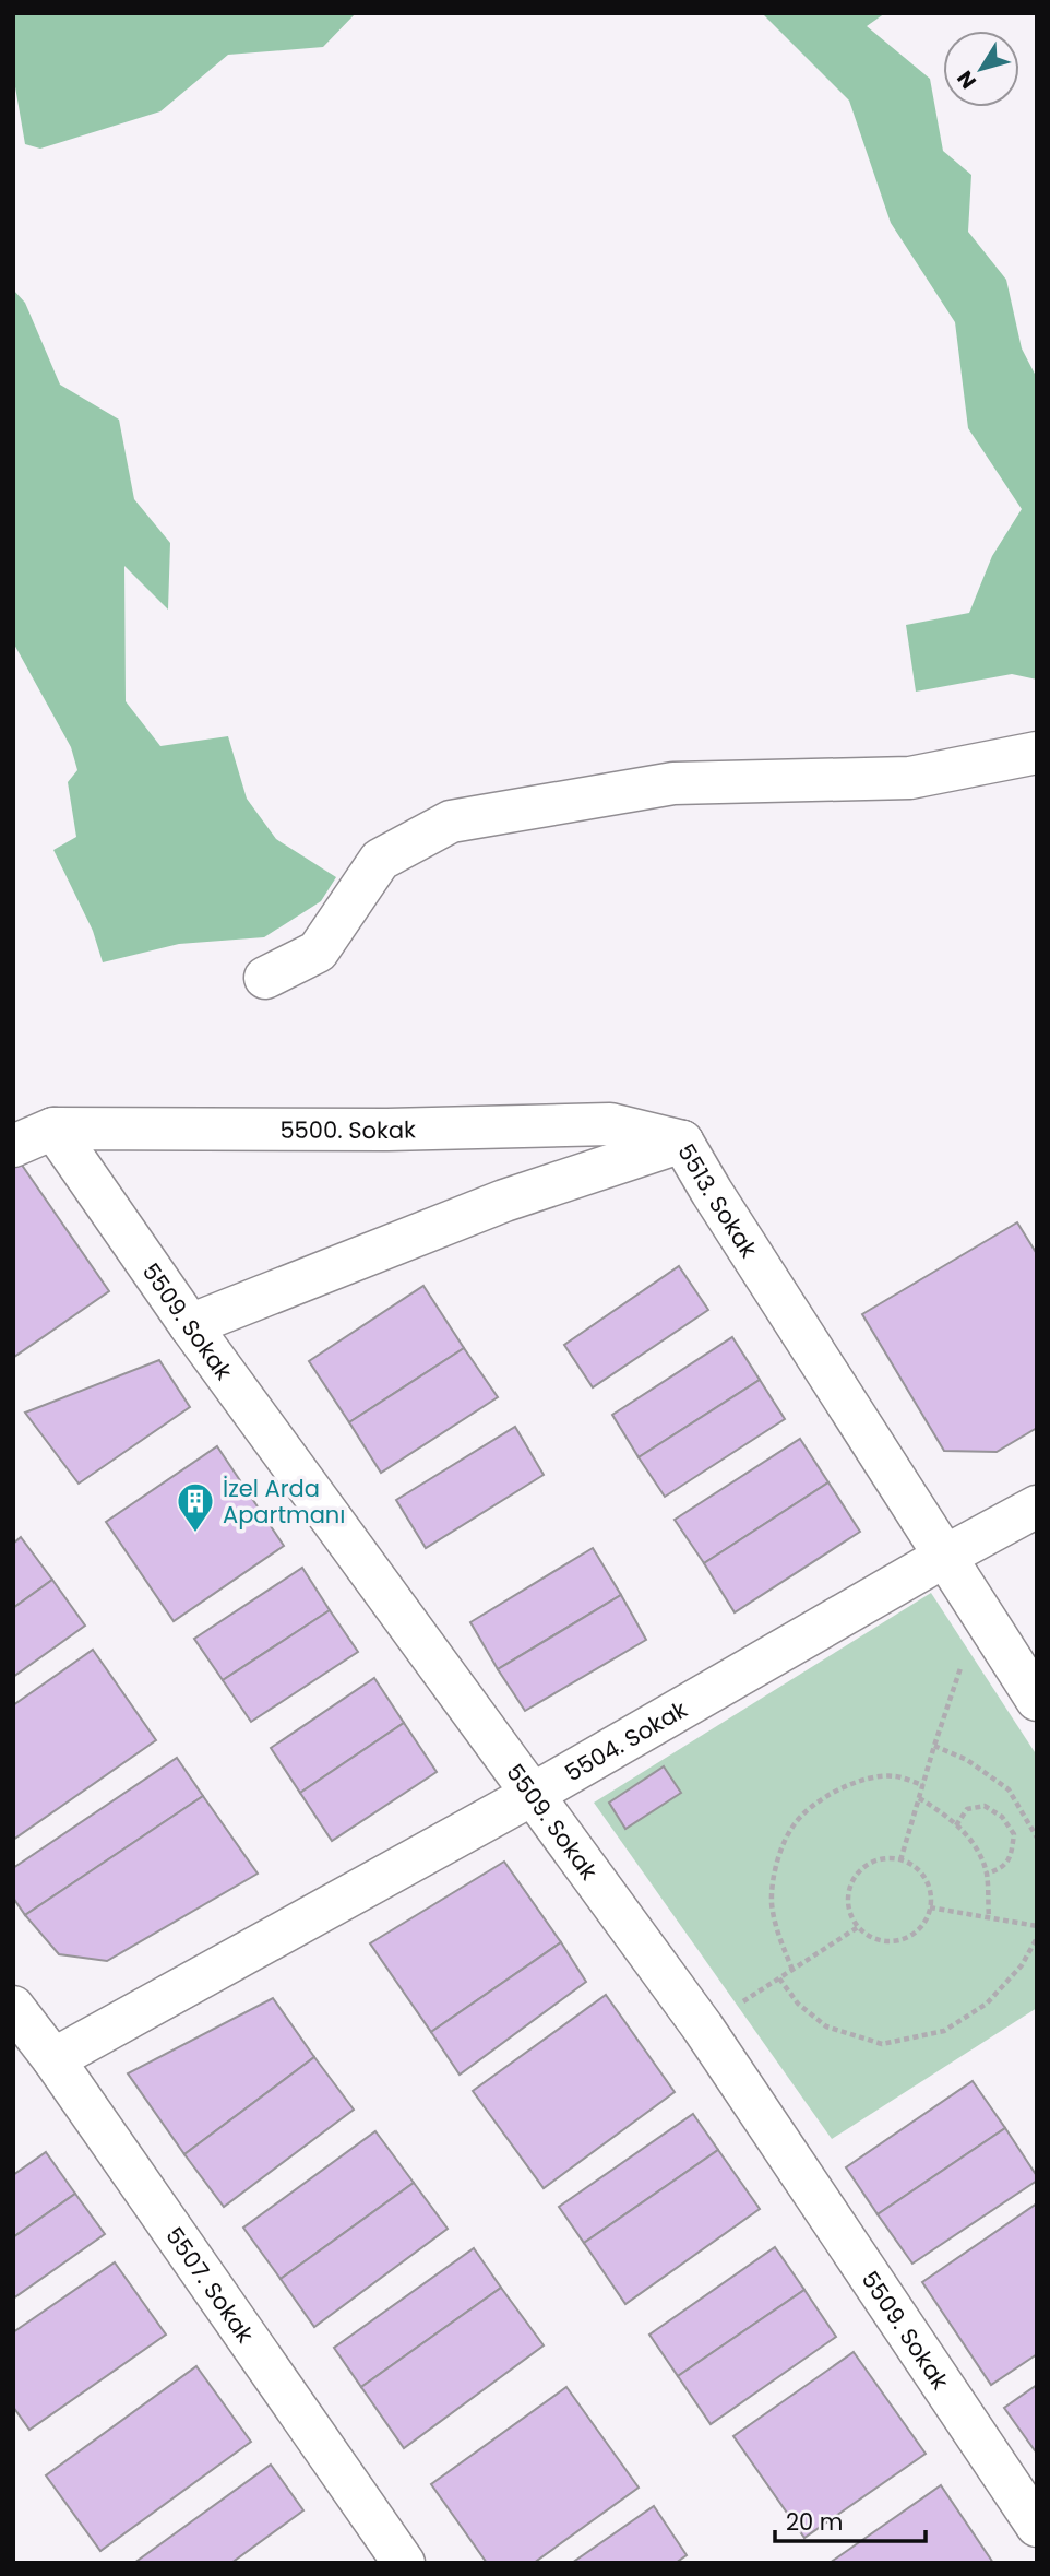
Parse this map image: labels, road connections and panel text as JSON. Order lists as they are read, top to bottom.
{
  "streets": {
    "street": [
      "5500. Sokak",
      "5513. Sokak",
      "5509. Sokak",
      "5504. Sokak",
      "5507. Sokak"
    ]
  },
  "crossings": [
    ["5500. Sokak", "5513. Sokak"],
    ["5500. Sokak", "5509. Sokak"],
    ["5513. Sokak", "5509. Sokak"],
    ["5513. Sokak", "5504. Sokak"],
    ["5509. Sokak", "5504. Sokak"],
    ["5504. Sokak", "5507. Sokak"]
  ],
  "places": {
    "building": ["İzel Arda Apartmanı"]
  },
  "scale_bar": "20 m",
  "north": "bottom left"
}
